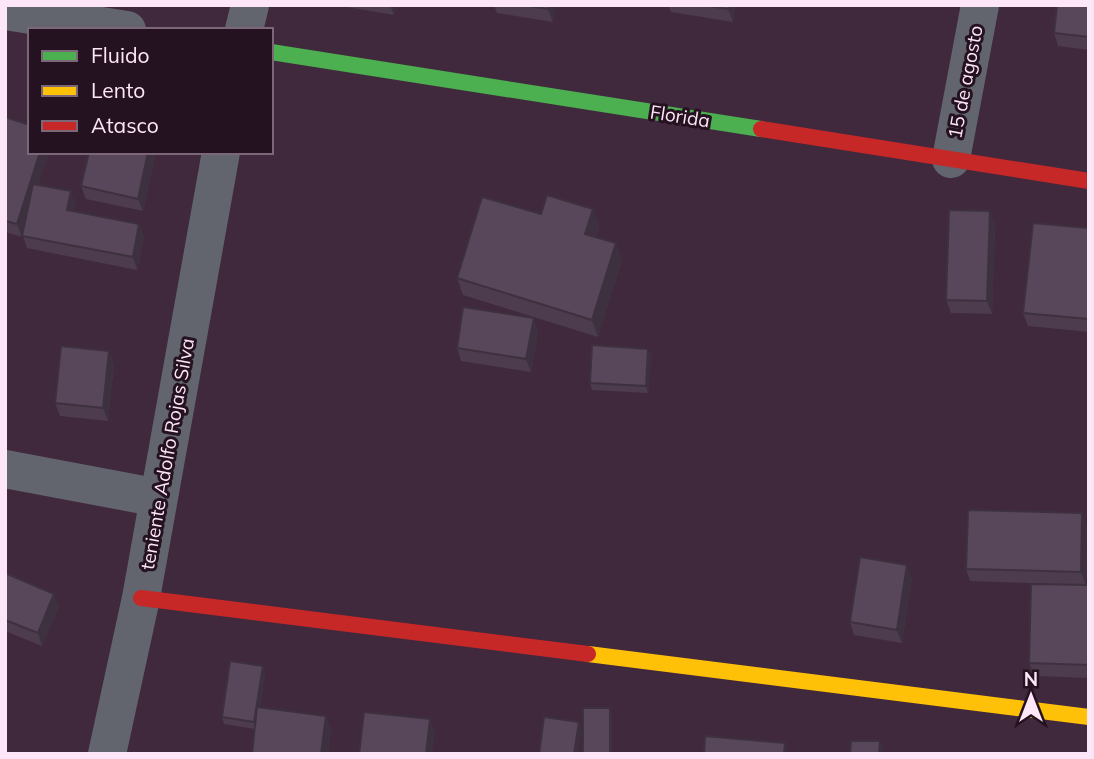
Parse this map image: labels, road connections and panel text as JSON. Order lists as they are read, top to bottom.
{
  "streets": {
    "street": ["15 de agosto", "Florida", "teniente Adolfo Rojas Silva"]
  },
  "crossings": [
    ["15 de agosto", "Florida"]
  ],
  "legend": ["Fluido", "Lento", "Atasco"],
  "north": "top"
}
